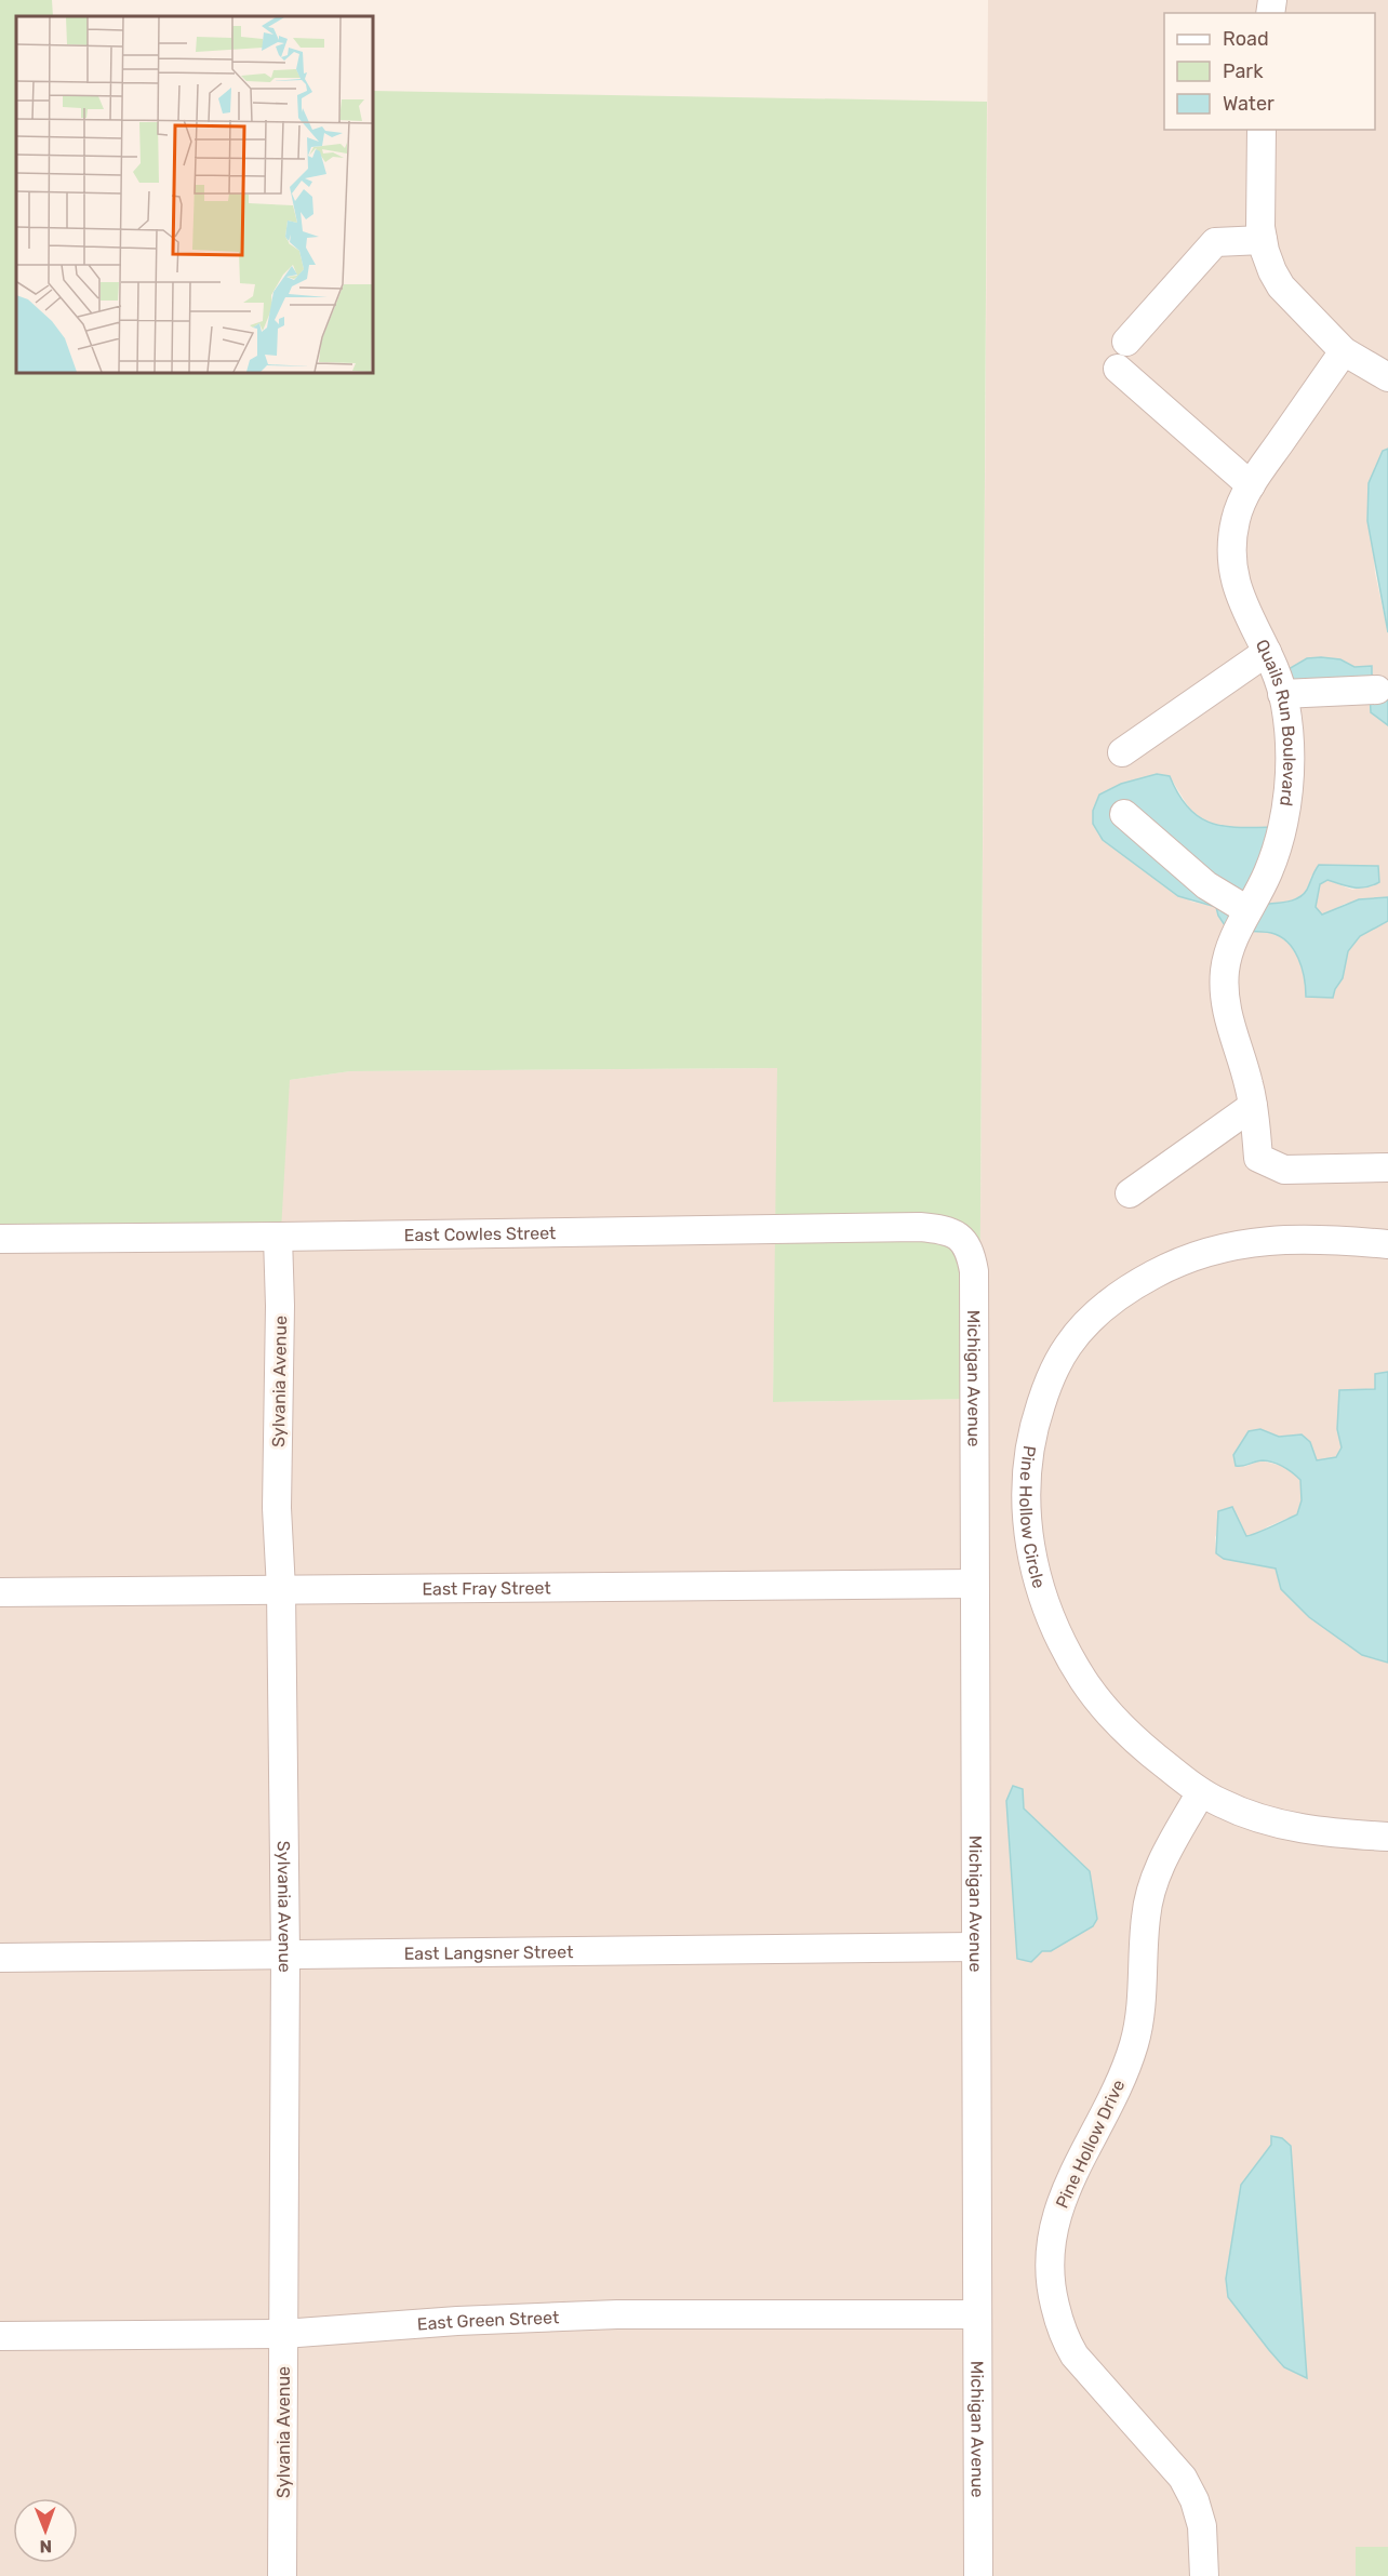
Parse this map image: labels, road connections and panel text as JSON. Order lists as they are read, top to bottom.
{
  "streets": {
    "street": [
      "Quails Run Boulevard",
      "East Cowles Street",
      "Michigan Avenue",
      "Sylvania Avenue",
      "Pine Hollow Circle",
      "East Fray Street",
      "East Langsner Street",
      "Pine Hollow Drive",
      "East Green Street"
    ]
  },
  "crossings": [
    ["East Cowles Street", "Michigan Avenue"],
    ["East Cowles Street", "Sylvania Avenue"],
    ["Michigan Avenue", "East Fray Street"],
    ["Michigan Avenue", "East Langsner Street"],
    ["Michigan Avenue", "East Green Street"],
    ["Sylvania Avenue", "East Fray Street"],
    ["Sylvania Avenue", "East Langsner Street"],
    ["Sylvania Avenue", "East Green Street"],
    ["Pine Hollow Circle", "Pine Hollow Drive"]
  ],
  "legend": ["Road", "Park", "Water"],
  "north": "bottom"
}
